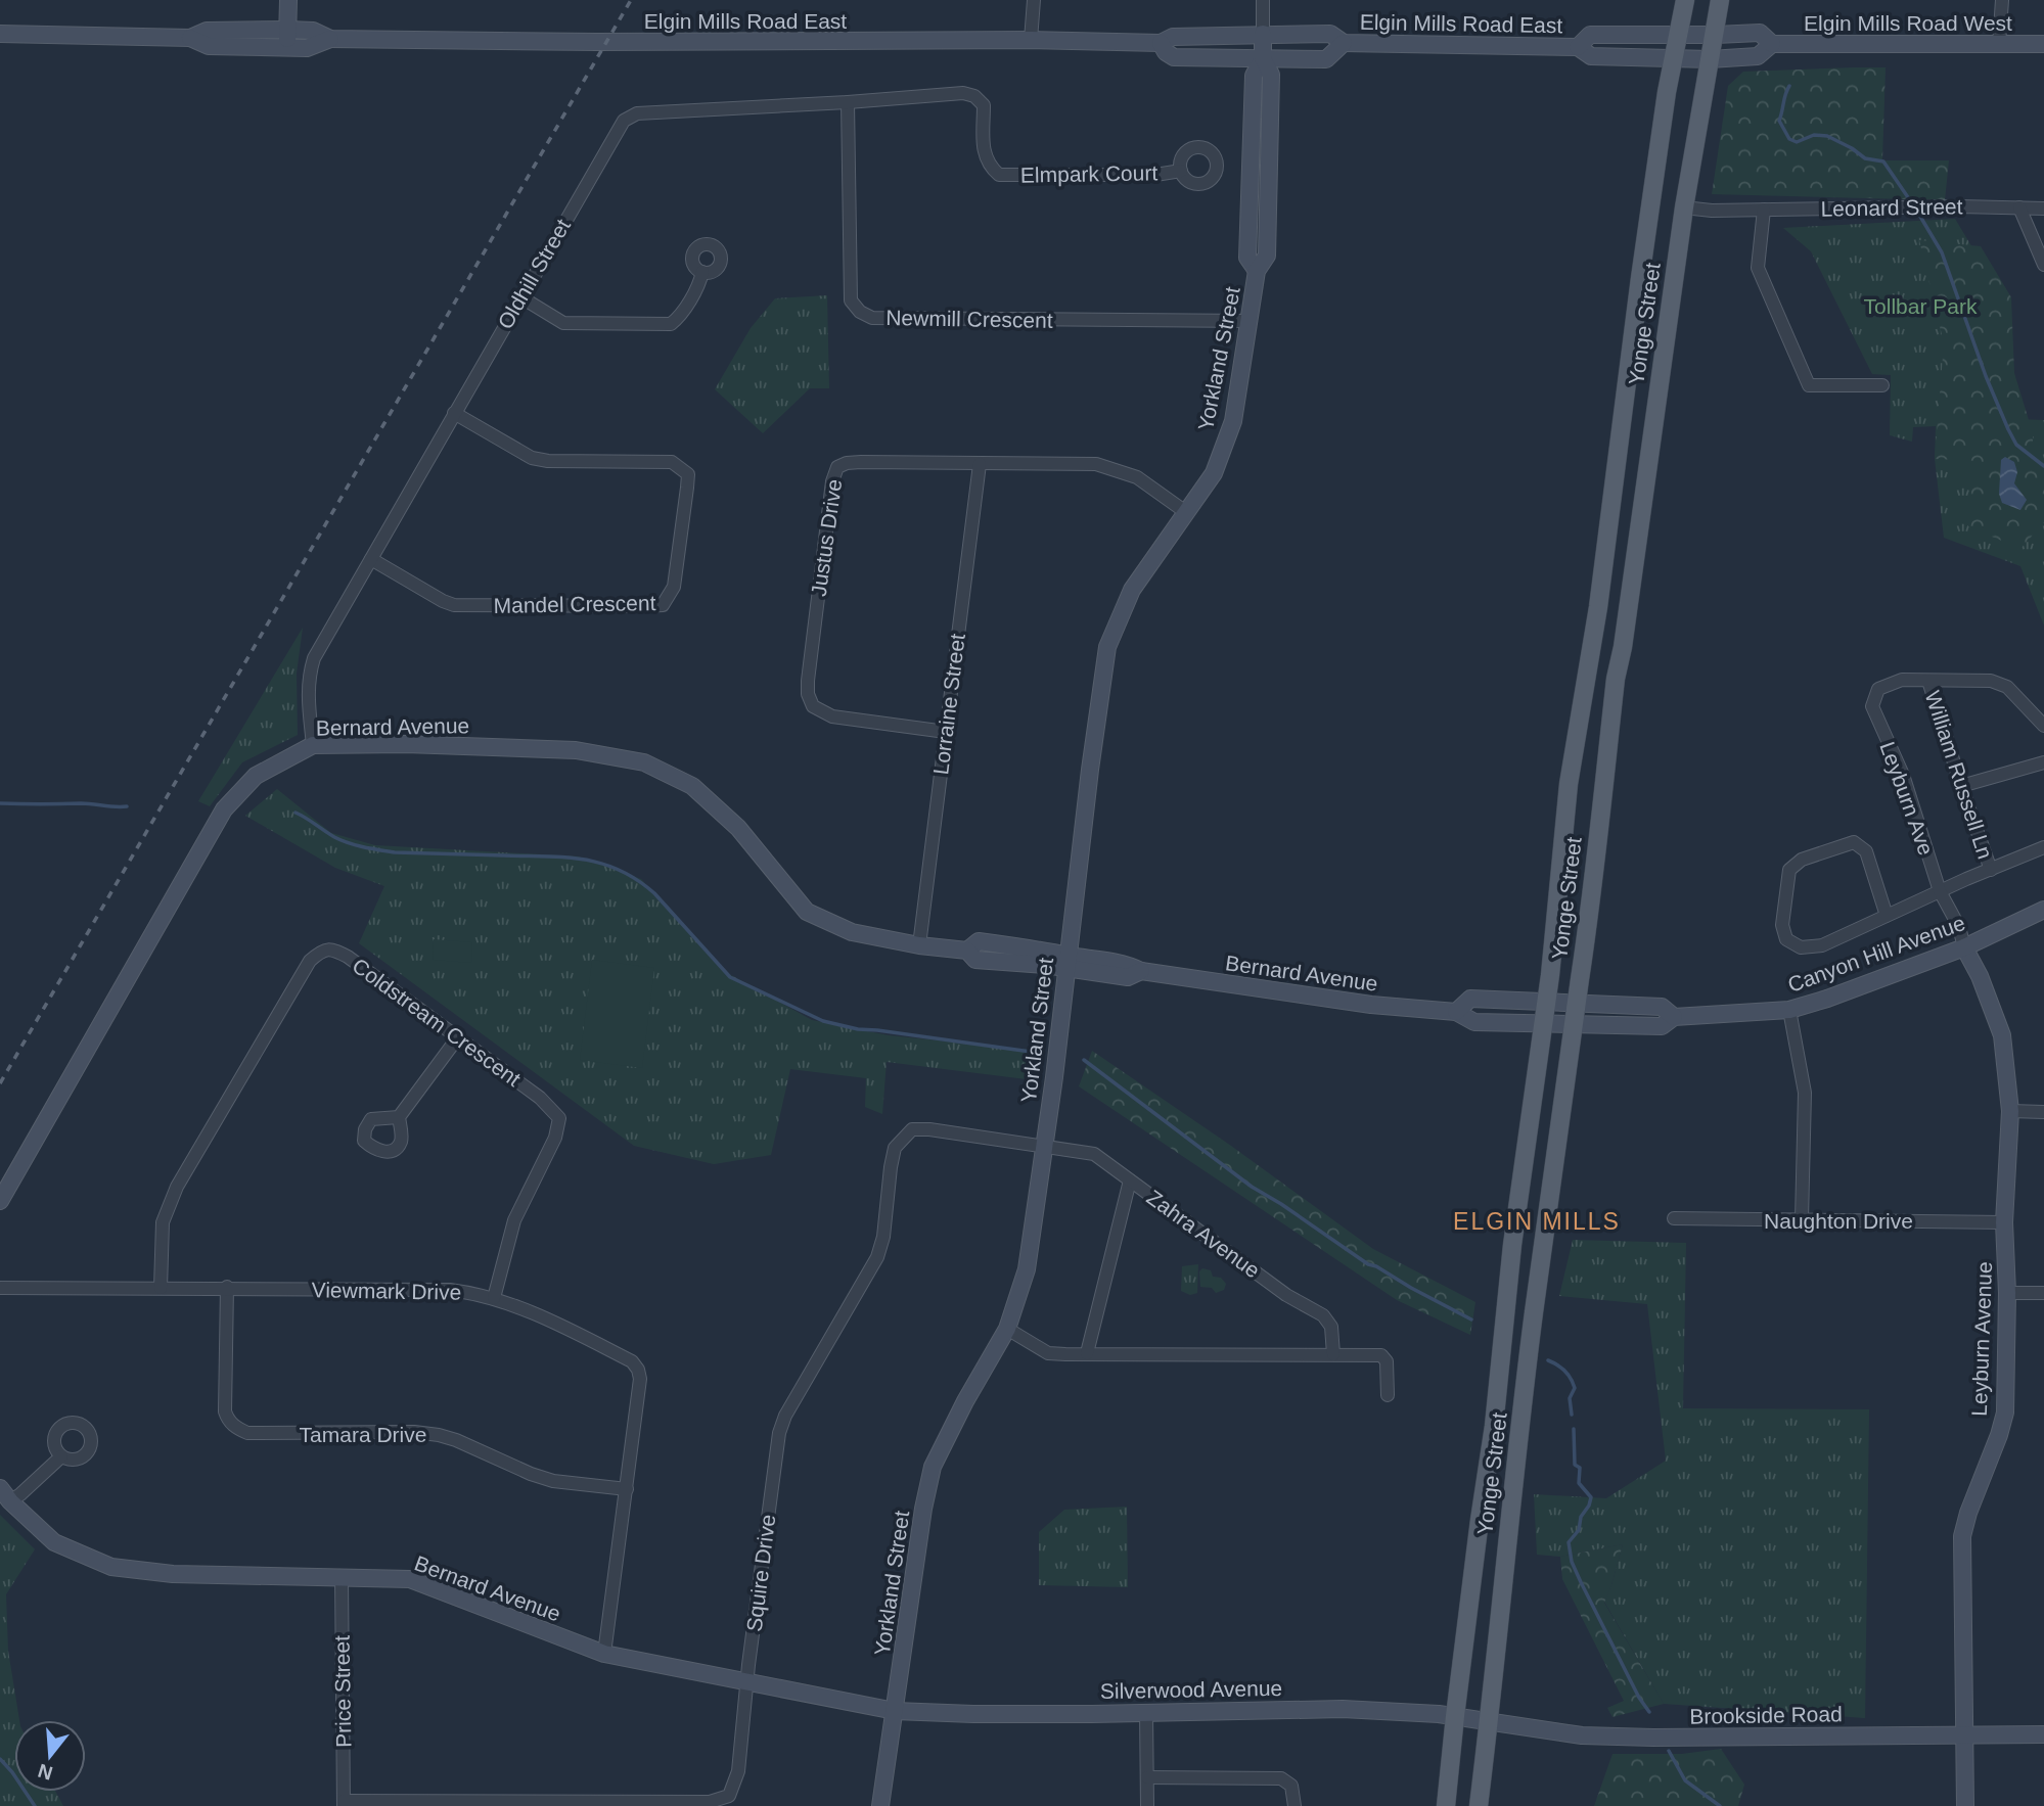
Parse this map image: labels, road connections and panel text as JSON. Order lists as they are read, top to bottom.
{
  "streets": {
    "main road": ["Yonge Street"],
    "street": [
      "Elgin Mills Road East",
      "Elgin Mills Road West",
      "Elmpark Court",
      "Leonard Street",
      "Oldhill Street",
      "Newmill Crescent",
      "Yorkland Street",
      "Justus Drive",
      "Mandel Crescent",
      "Lorraine Street",
      "Bernard Avenue",
      "William Russell Ln",
      "Leyburn Ave",
      "Canyon Hill Avenue",
      "Coldstream Crescent",
      "Naughton Drive",
      "Zahra Avenue",
      "Viewmark Drive",
      "Leyburn Avenue",
      "Tamara Drive",
      "Squire Drive",
      "Silverwood Avenue",
      "Price Street",
      "Brookside Road"
    ]
  },
  "crossings": [
    ["Elgin Mills Road East", "Elgin Mills Road West"],
    ["Elgin Mills Road East", "Yonge Street"],
    ["Elgin Mills Road East", "Yorkland Street"],
    ["Elgin Mills Road West", "Yonge Street"],
    ["Elmpark Court", "Oldhill Street"],
    ["Leonard Street", "Yonge Street"],
    ["Oldhill Street", "Newmill Crescent"],
    ["Oldhill Street", "Mandel Crescent"],
    ["Oldhill Street", "Bernard Avenue"],
    ["Newmill Crescent", "Yorkland Street"],
    ["Yonge Street", "Bernard Avenue"],
    ["Yonge Street", "Canyon Hill Avenue"],
    ["Yonge Street", "Silverwood Avenue"],
    ["Yonge Street", "Brookside Road"],
    ["Yorkland Street", "Justus Drive"],
    ["Yorkland Street", "Bernard Avenue"],
    ["Yorkland Street", "Zahra Avenue"],
    ["Yorkland Street", "Squire Drive"],
    ["Yorkland Street", "Silverwood Avenue"],
    ["Justus Drive", "Lorraine Street"],
    ["Lorraine Street", "Bernard Avenue"],
    ["Bernard Avenue", "Canyon Hill Avenue"],
    ["Bernard Avenue", "Viewmark Drive"],
    ["Bernard Avenue", "Squire Drive"],
    ["Bernard Avenue", "Silverwood Avenue"],
    ["Bernard Avenue", "Price Street"],
    ["William Russell Ln", "Leyburn Ave"],
    ["Leyburn Ave", "Canyon Hill Avenue"],
    ["Leyburn Ave", "Leyburn Avenue"],
    ["Canyon Hill Avenue", "Leyburn Avenue"],
    ["Coldstream Crescent", "Viewmark Drive"],
    ["Naughton Drive", "Leyburn Avenue"],
    ["Zahra Avenue", "Squire Drive"],
    ["Viewmark Drive", "Tamara Drive"],
    ["Leyburn Avenue", "Brookside Road"],
    ["Squire Drive", "Price Street"],
    ["Silverwood Avenue", "Brookside Road"]
  ],
  "districts": ["ELGIN MILLS"],
  "parks": ["Tollbar Park"],
  "north": "bottom"
}
